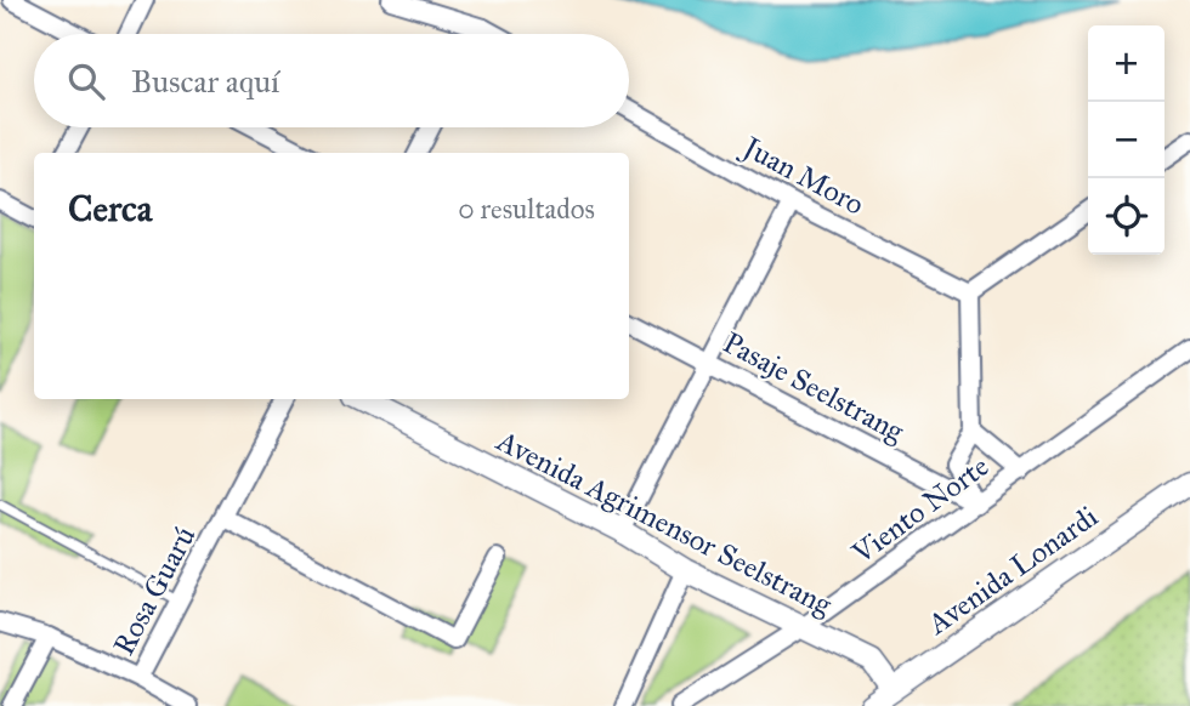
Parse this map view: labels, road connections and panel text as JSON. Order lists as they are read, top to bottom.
{
  "streets": {
    "street": [
      "Juan Moro",
      "Pasaje Seelstrang",
      "Viento Norte",
      "Avenida Agrimensor Seelstrang",
      "Avenida Lonardi",
      "Rosa Guarú"
    ]
  },
  "crossings": [
    ["Pasaje Seelstrang", "Viento Norte"],
    ["Viento Norte", "Avenida Agrimensor Seelstrang"],
    ["Avenida Agrimensor Seelstrang", "Avenida Lonardi"]
  ],
  "page": {
    "map_buttons": ["+", "−"],
    "search": "Buscar aquí",
    "heading": ["Cerca", "0 resultados"]
  }
}
